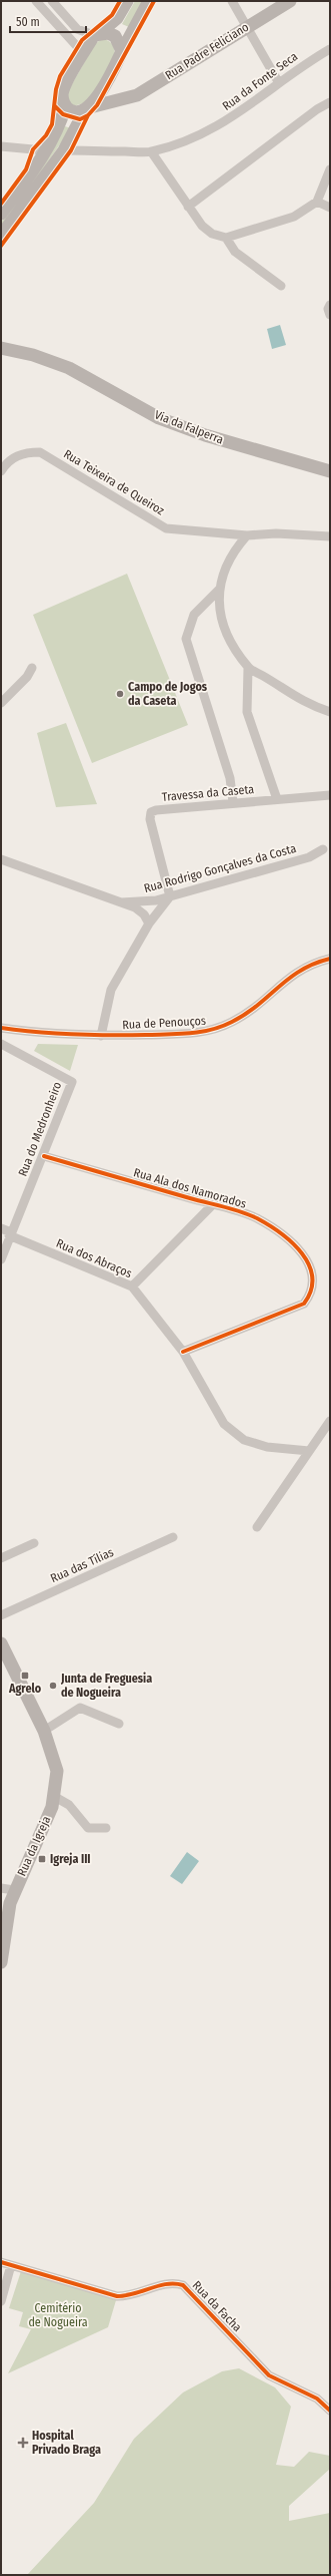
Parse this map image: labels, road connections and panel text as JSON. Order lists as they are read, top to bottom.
{
  "streets": {
    "main road": ["Rua Padre Feliciano", "Via da Falperra", "Rua da Igreja"],
    "street": [
      "Rua da Fonte Seca",
      "Rua Teixeira de Queiroz",
      "Travessa da Caseta",
      "Rua Rodrigo Gonçalves da Costa",
      "Rua de Penouços",
      "Rua do Medronheiro",
      "Rua Ala dos Namorados",
      "Rua dos Abraços",
      "Rua das Tílias",
      "Rua da Facha"
    ]
  },
  "crossings": [
    ["Travessa da Caseta", "Rua Rodrigo Gonçalves da Costa"],
    ["Rua do Medronheiro", "Rua Ala dos Namorados"],
    ["Rua do Medronheiro", "Rua dos Abraços"],
    ["Rua Ala dos Namorados", "Rua dos Abraços"]
  ],
  "parks": ["Cemitério de Nogueira"],
  "places": {
    "other": ["Campo de Jogos da Caseta", "Junta de Freguesia de Nogueira"],
    "transit": ["Agrelo", "Igreja III"],
    "health": ["Hospital Privado Braga"]
  },
  "scale_bar": "50 m"
}
